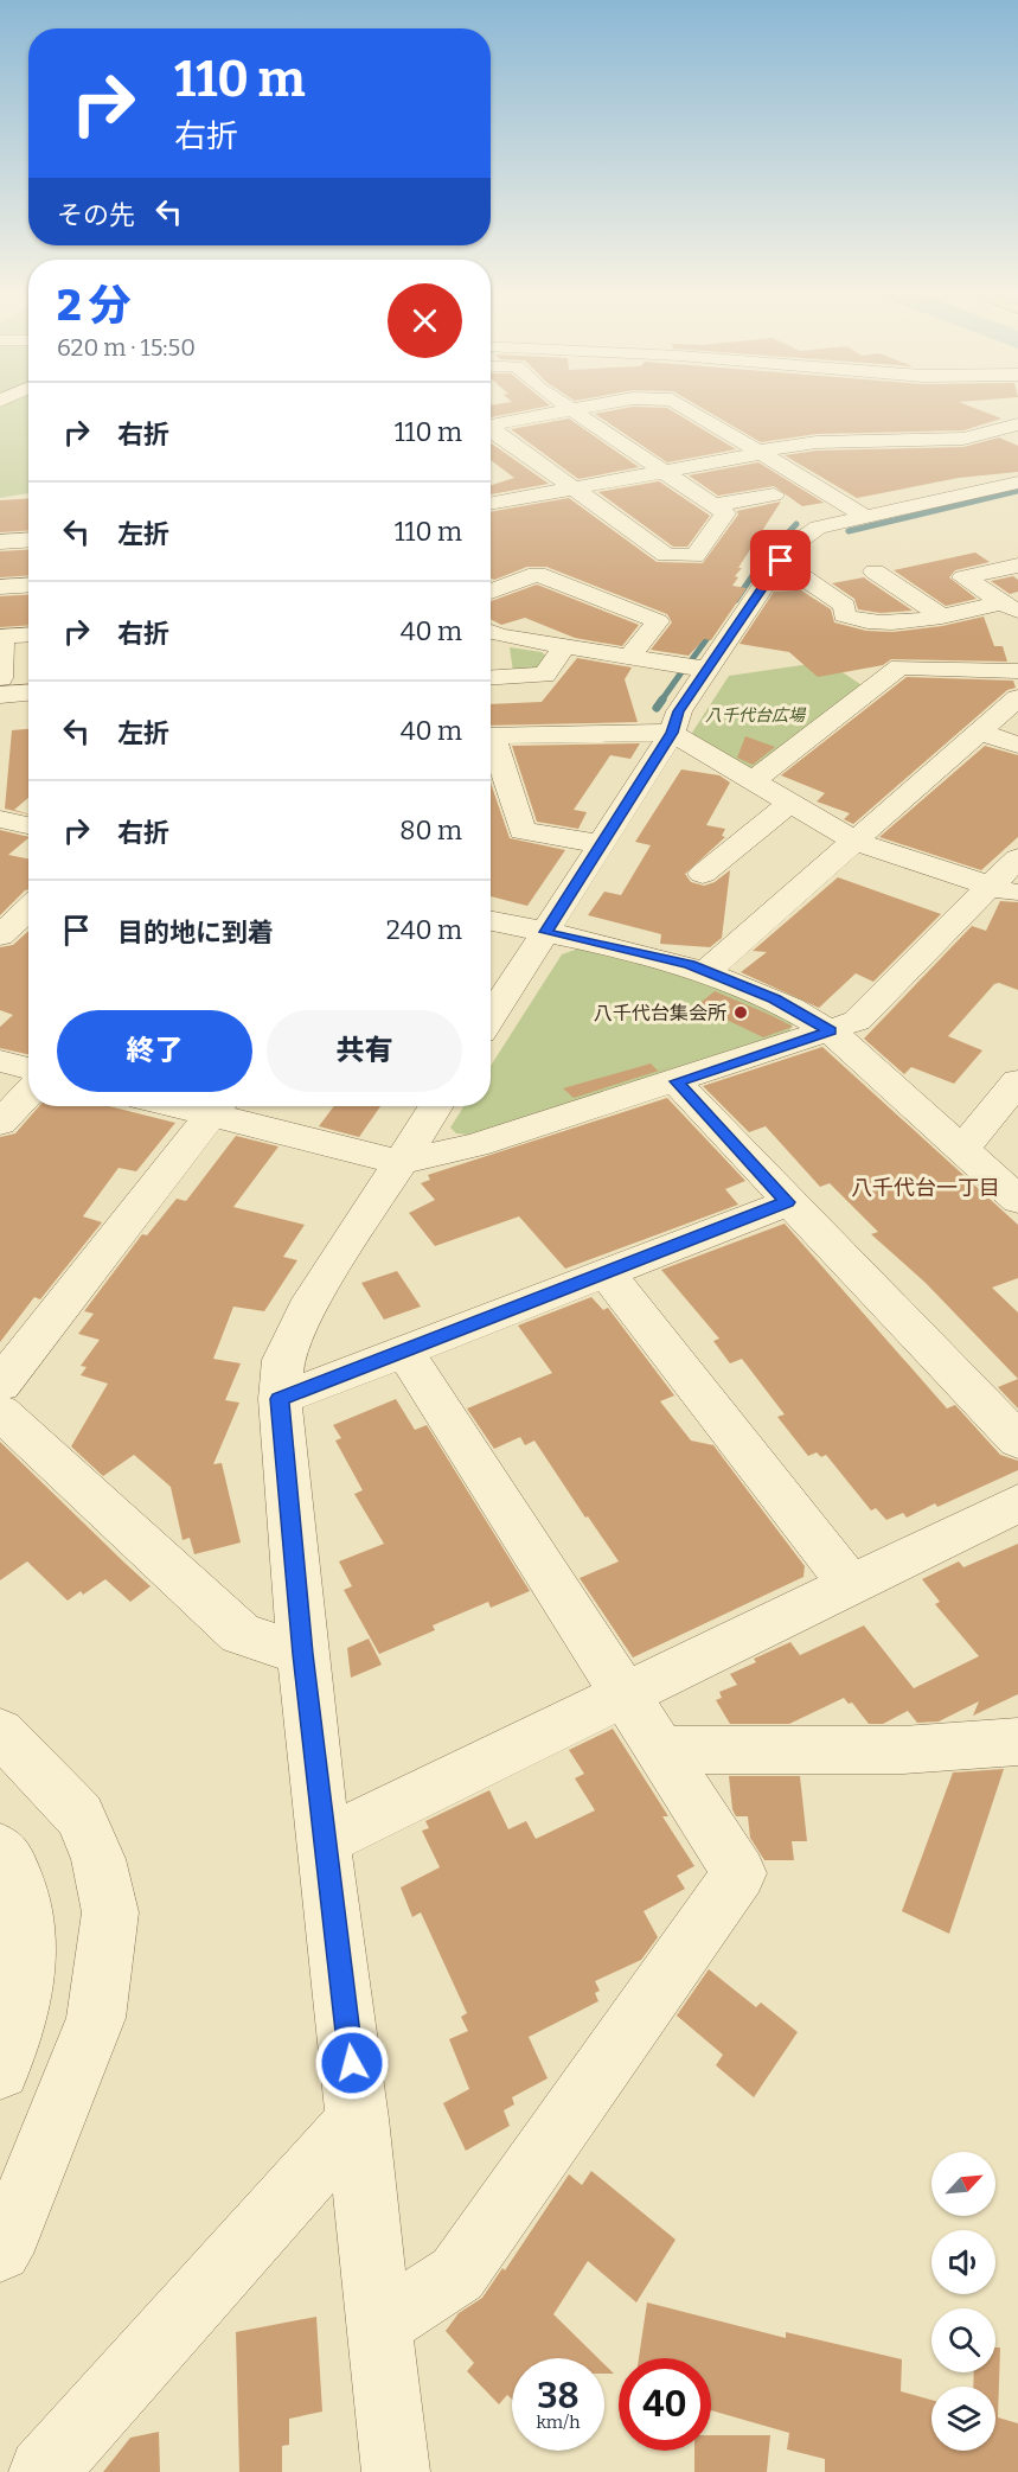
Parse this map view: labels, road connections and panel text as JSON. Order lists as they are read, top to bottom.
{
  "districts": ["八千代台一丁目"],
  "parks": ["八千代台広場"],
  "places": ["八千代台集会所"],
  "north": "top right",
  "page": {
    "turn": ["110 m", "右折"],
    "then": "その先",
    "heading": ["2 分", "620 m · 15:50"],
    "list": [
      {
        "name": "右折",
        "value": "110 m"
      },
      {
        "name": "左折",
        "value": "110 m"
      },
      {
        "name": "右折",
        "value": "40 m"
      },
      {
        "name": "左折",
        "value": "40 m"
      },
      {
        "name": "右折",
        "value": "80 m"
      },
      {
        "name": "目的地に到着",
        "value": "240 m"
      }
    ],
    "buttons": ["終了", "共有"],
    "speed": "38 km/h",
    "limit": "40"
  }
}
